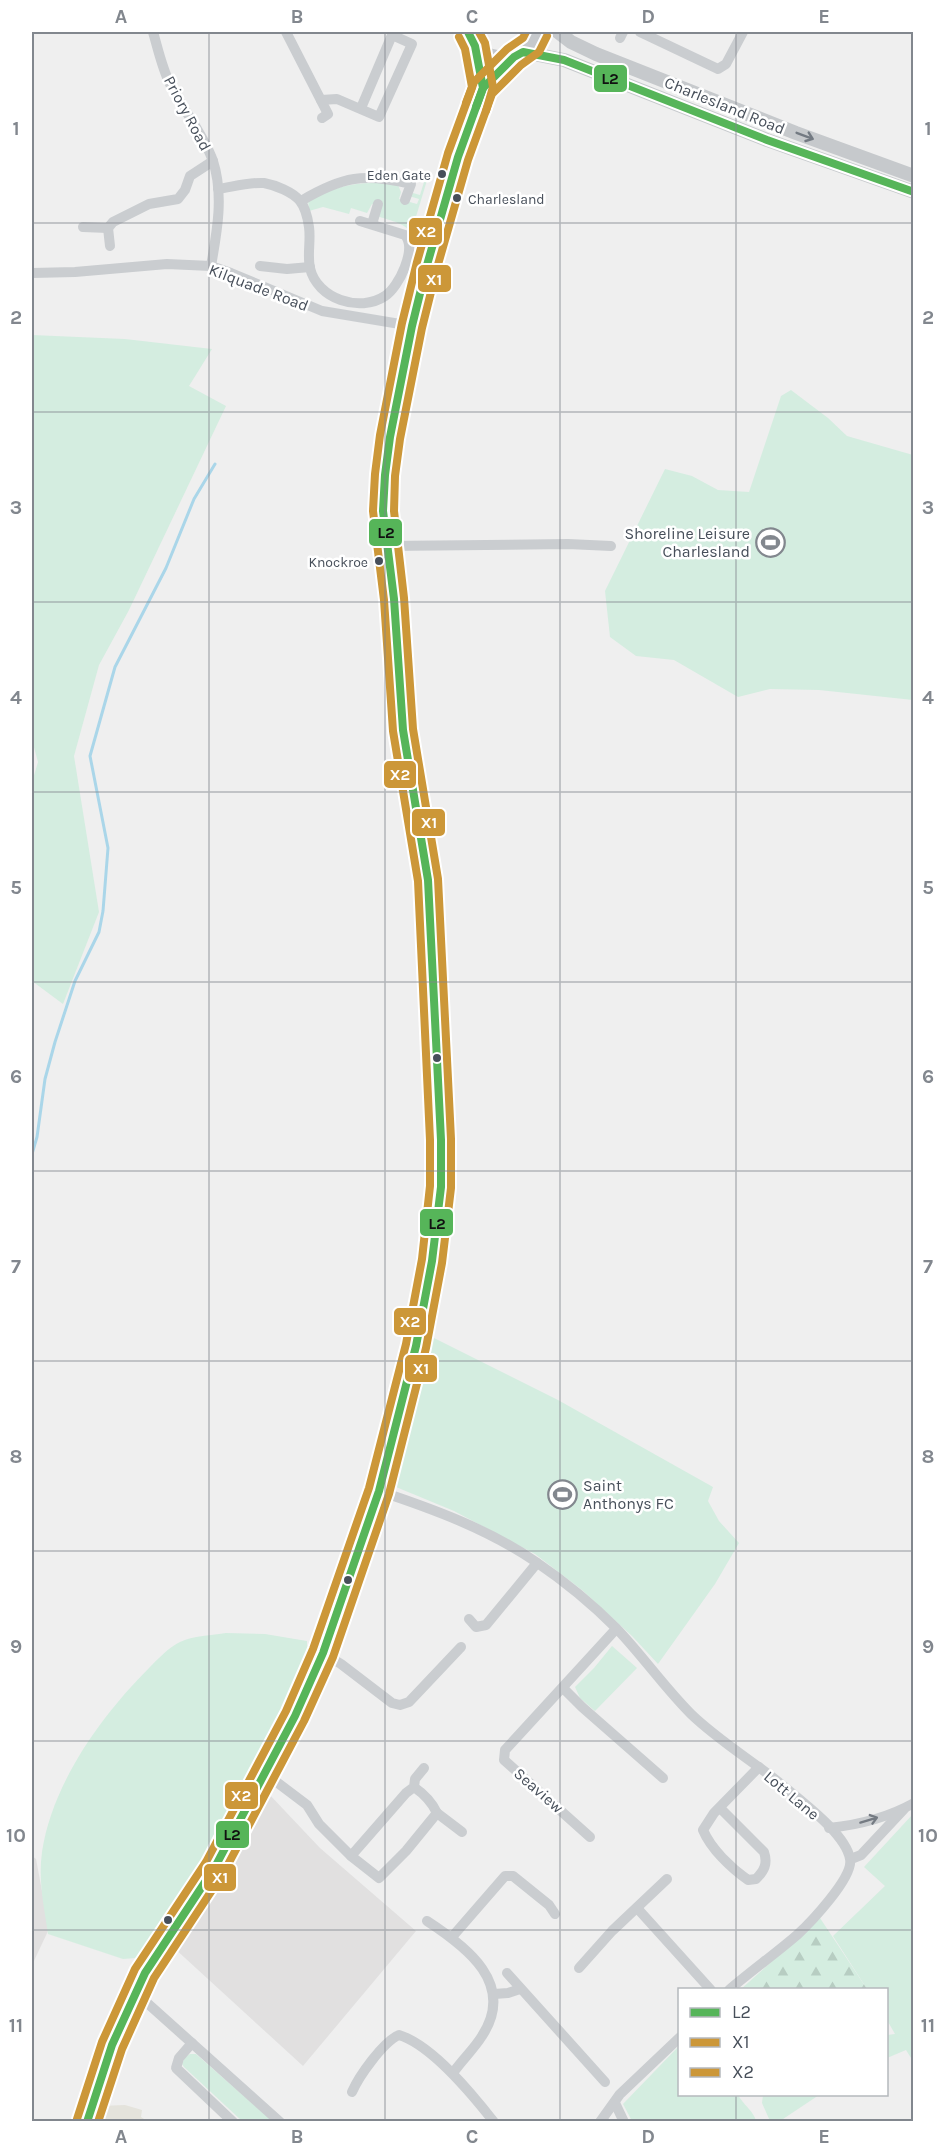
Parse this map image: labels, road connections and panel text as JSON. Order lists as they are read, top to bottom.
{
  "streets": {
    "main road": ["Charlesland Road"],
    "street": [
      "Priory Road",
      "Kilquade Road",
      "Seaview",
      "Lott Lane"
    ]
  },
  "crossings": [
    ["Priory Road", "Kilquade Road"],
    ["Seaview", "Lott Lane"]
  ],
  "places": {
    "other": ["Eden Gate", "Charlesland", "Knockroe"],
    "sports": ["Shoreline Leisure Charlesland", "Saint Anthonys FC"]
  },
  "lines": ["transit line L2", "transit line X2", "transit line X1"],
  "legend": ["L2", "X1", "X2"],
  "grid": {
    "columns": [
      "A",
      "B",
      "C",
      "D",
      "E"
    ],
    "rows": [
      "1",
      "2",
      "3",
      "4",
      "5",
      "6",
      "7",
      "8",
      "9",
      "10",
      "11"
    ]
  }
}
